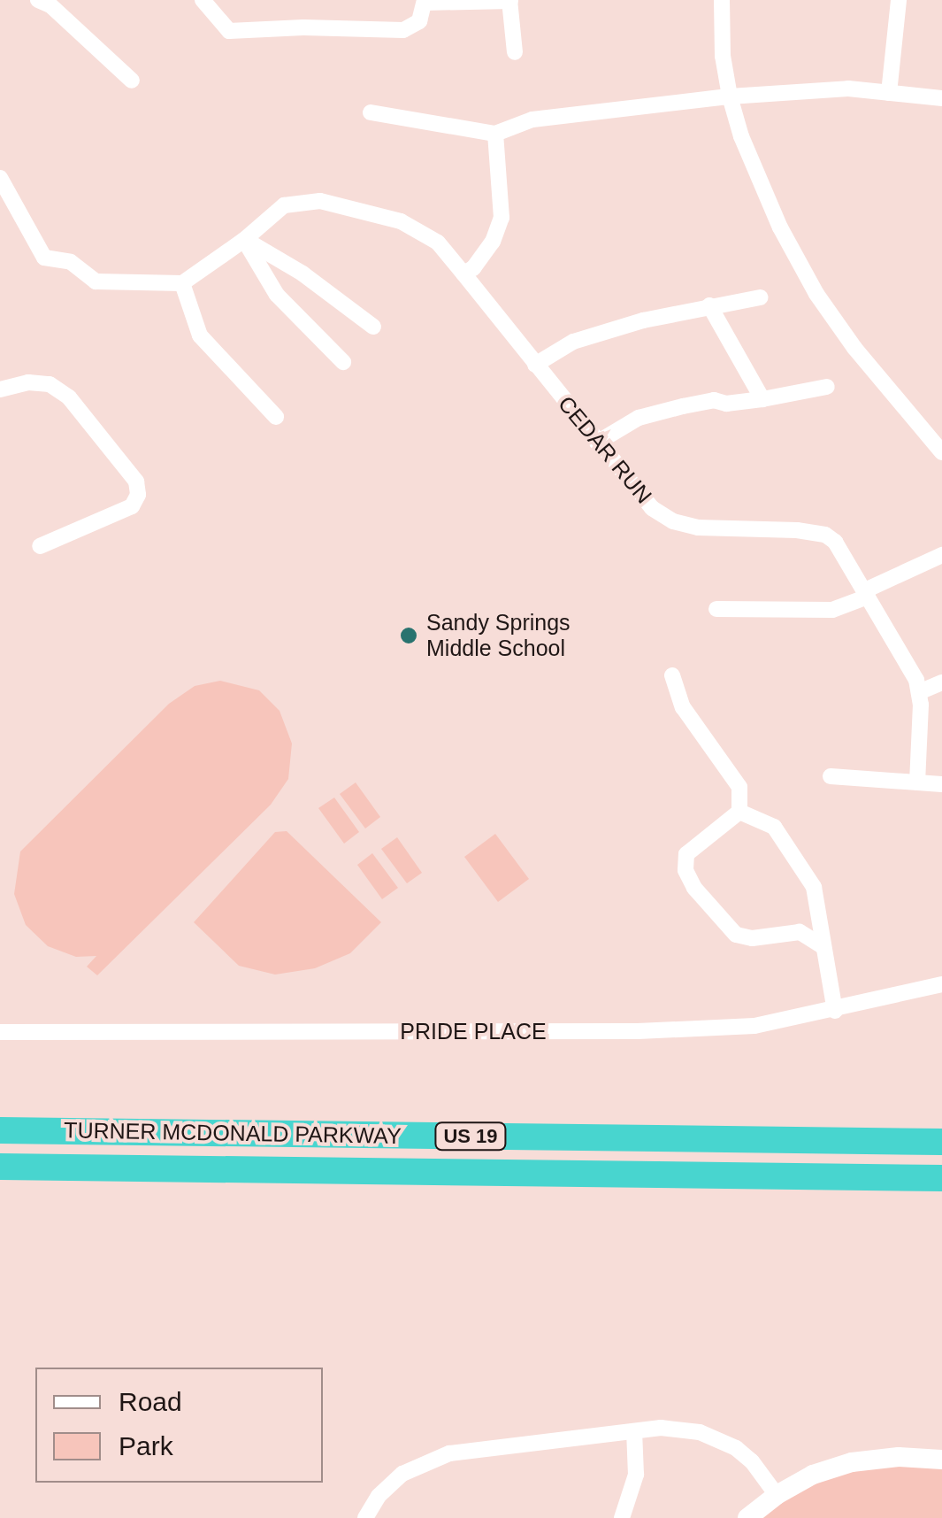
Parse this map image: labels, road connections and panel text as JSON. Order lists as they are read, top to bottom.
{
  "streets": {
    "highway": ["TURNER MCDONALD PARKWAY", "US 19"],
    "street": ["CEDAR RUN", "PRIDE PLACE"]
  },
  "places": ["Sandy Springs Middle School"],
  "legend": ["Road", "Park"]
}
